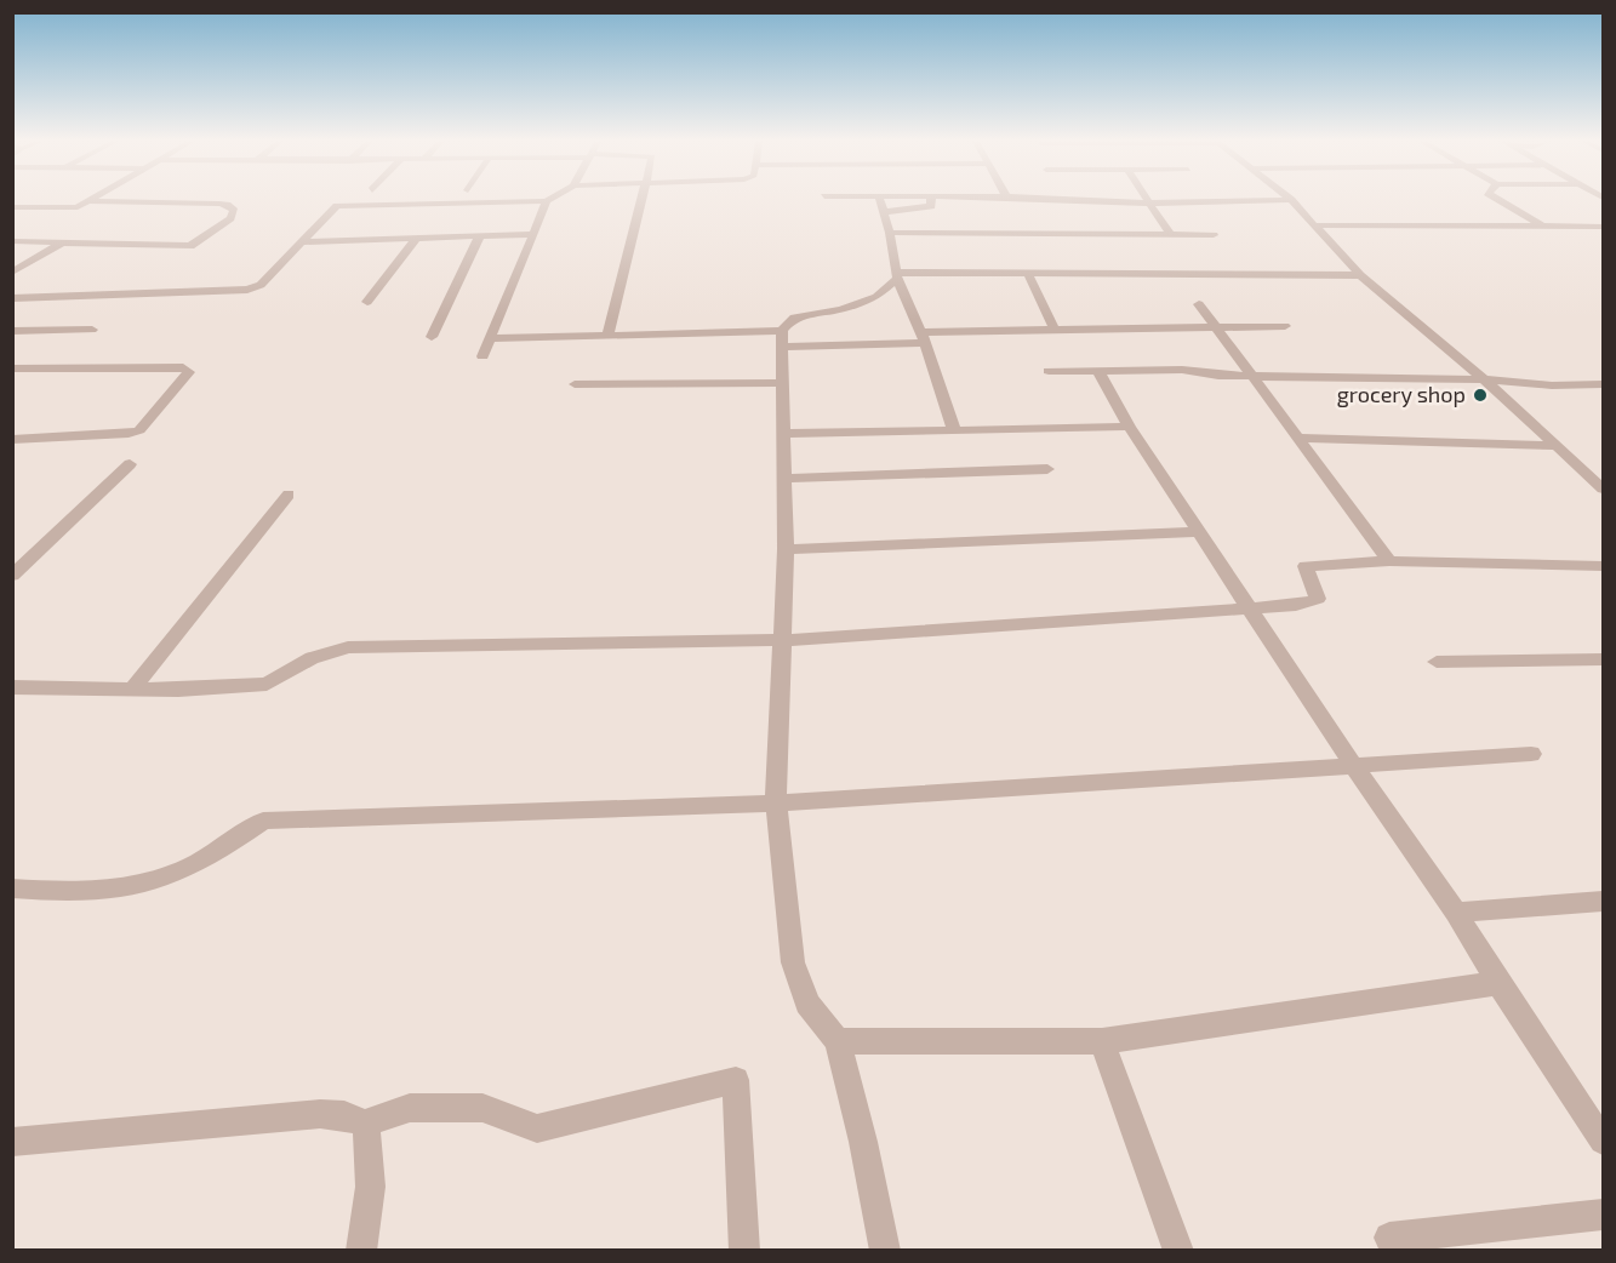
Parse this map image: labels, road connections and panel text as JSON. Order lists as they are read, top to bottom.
{
  "places": ["grocery shop"]
}
